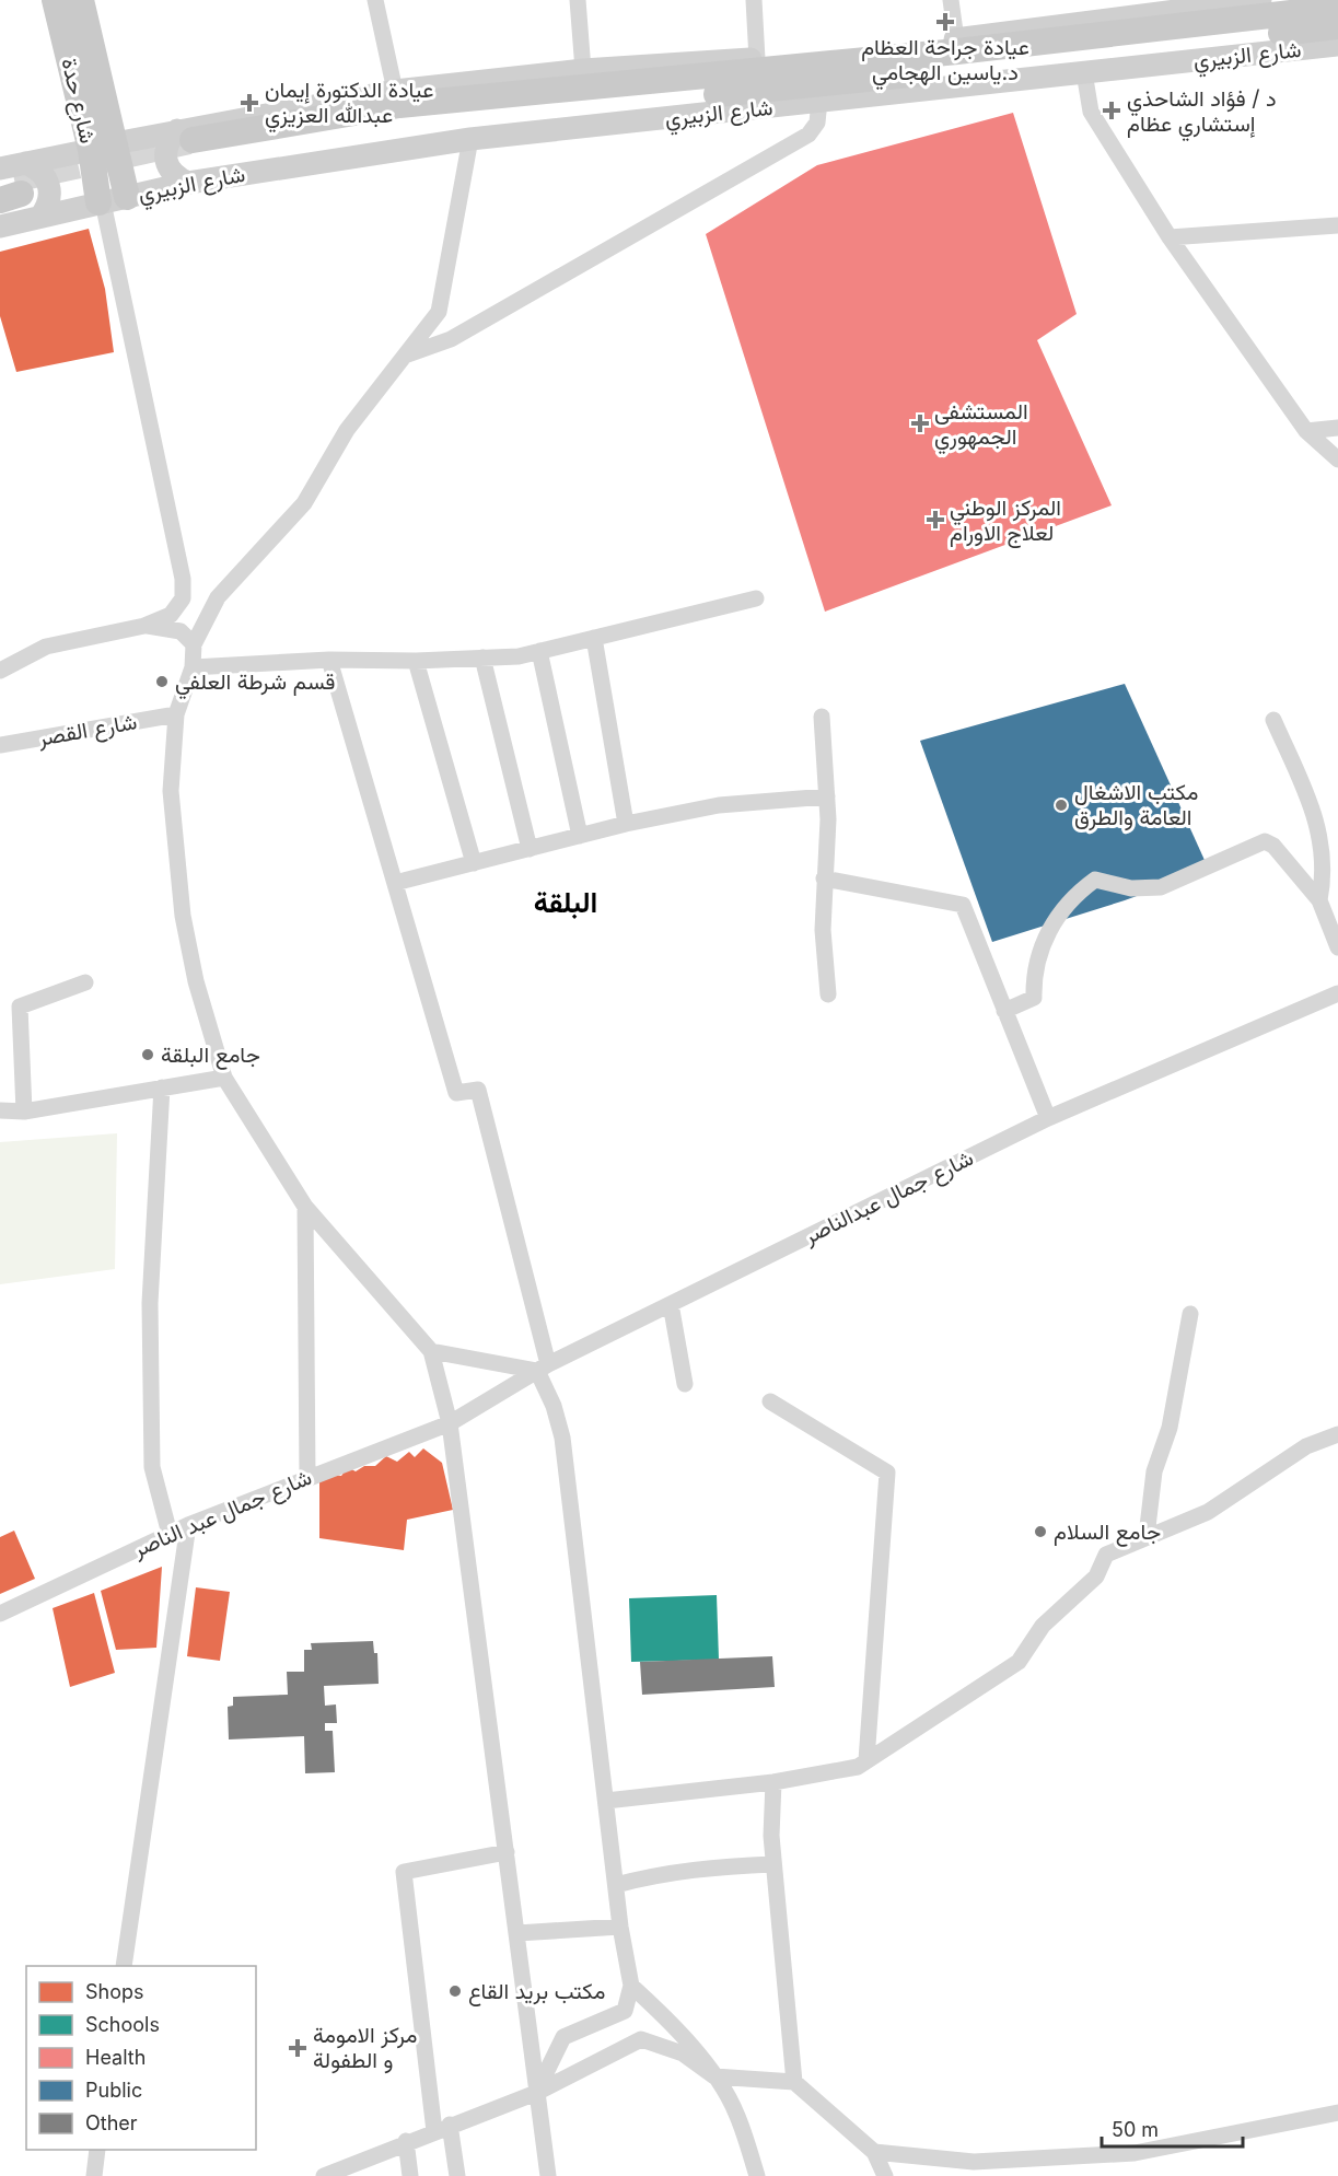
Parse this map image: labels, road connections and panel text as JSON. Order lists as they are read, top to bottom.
{
  "streets": {
    "main road": ["شارع الزبيري", "شارع حدة"],
    "street": ["شارع القصر", "شارع جمال عبدالناصر", "شارع جمال عبد الناصر"]
  },
  "crossings": [
    ["شارع الزبيري", "شارع حدة"],
    ["شارع جمال عبدالناصر", "شارع جمال عبد الناصر"]
  ],
  "districts": ["البلقة"],
  "places": {
    "health": [
      "عيادة جراحة العظام د.ياسين الهجامي",
      "عيادة الدكتورة إيمان عبدالله العزيزي",
      "د / فؤاد الشاحذي إستشاري عظام",
      "المستشفى الجمهوري",
      "المركز الوطني لعلاج الاورام",
      "مركز الامومة و الطفولة"
    ],
    "other": [
      "قسم شرطة العلفي",
      "مكتب الاشغال العامة والطرق",
      "جامع البلقة",
      "جامع السلام",
      "مكتب بريد القاع"
    ]
  },
  "legend": [
    "Shops",
    "Schools",
    "Health",
    "Public",
    "Other"
  ],
  "scale_bar": "50 m"
}
